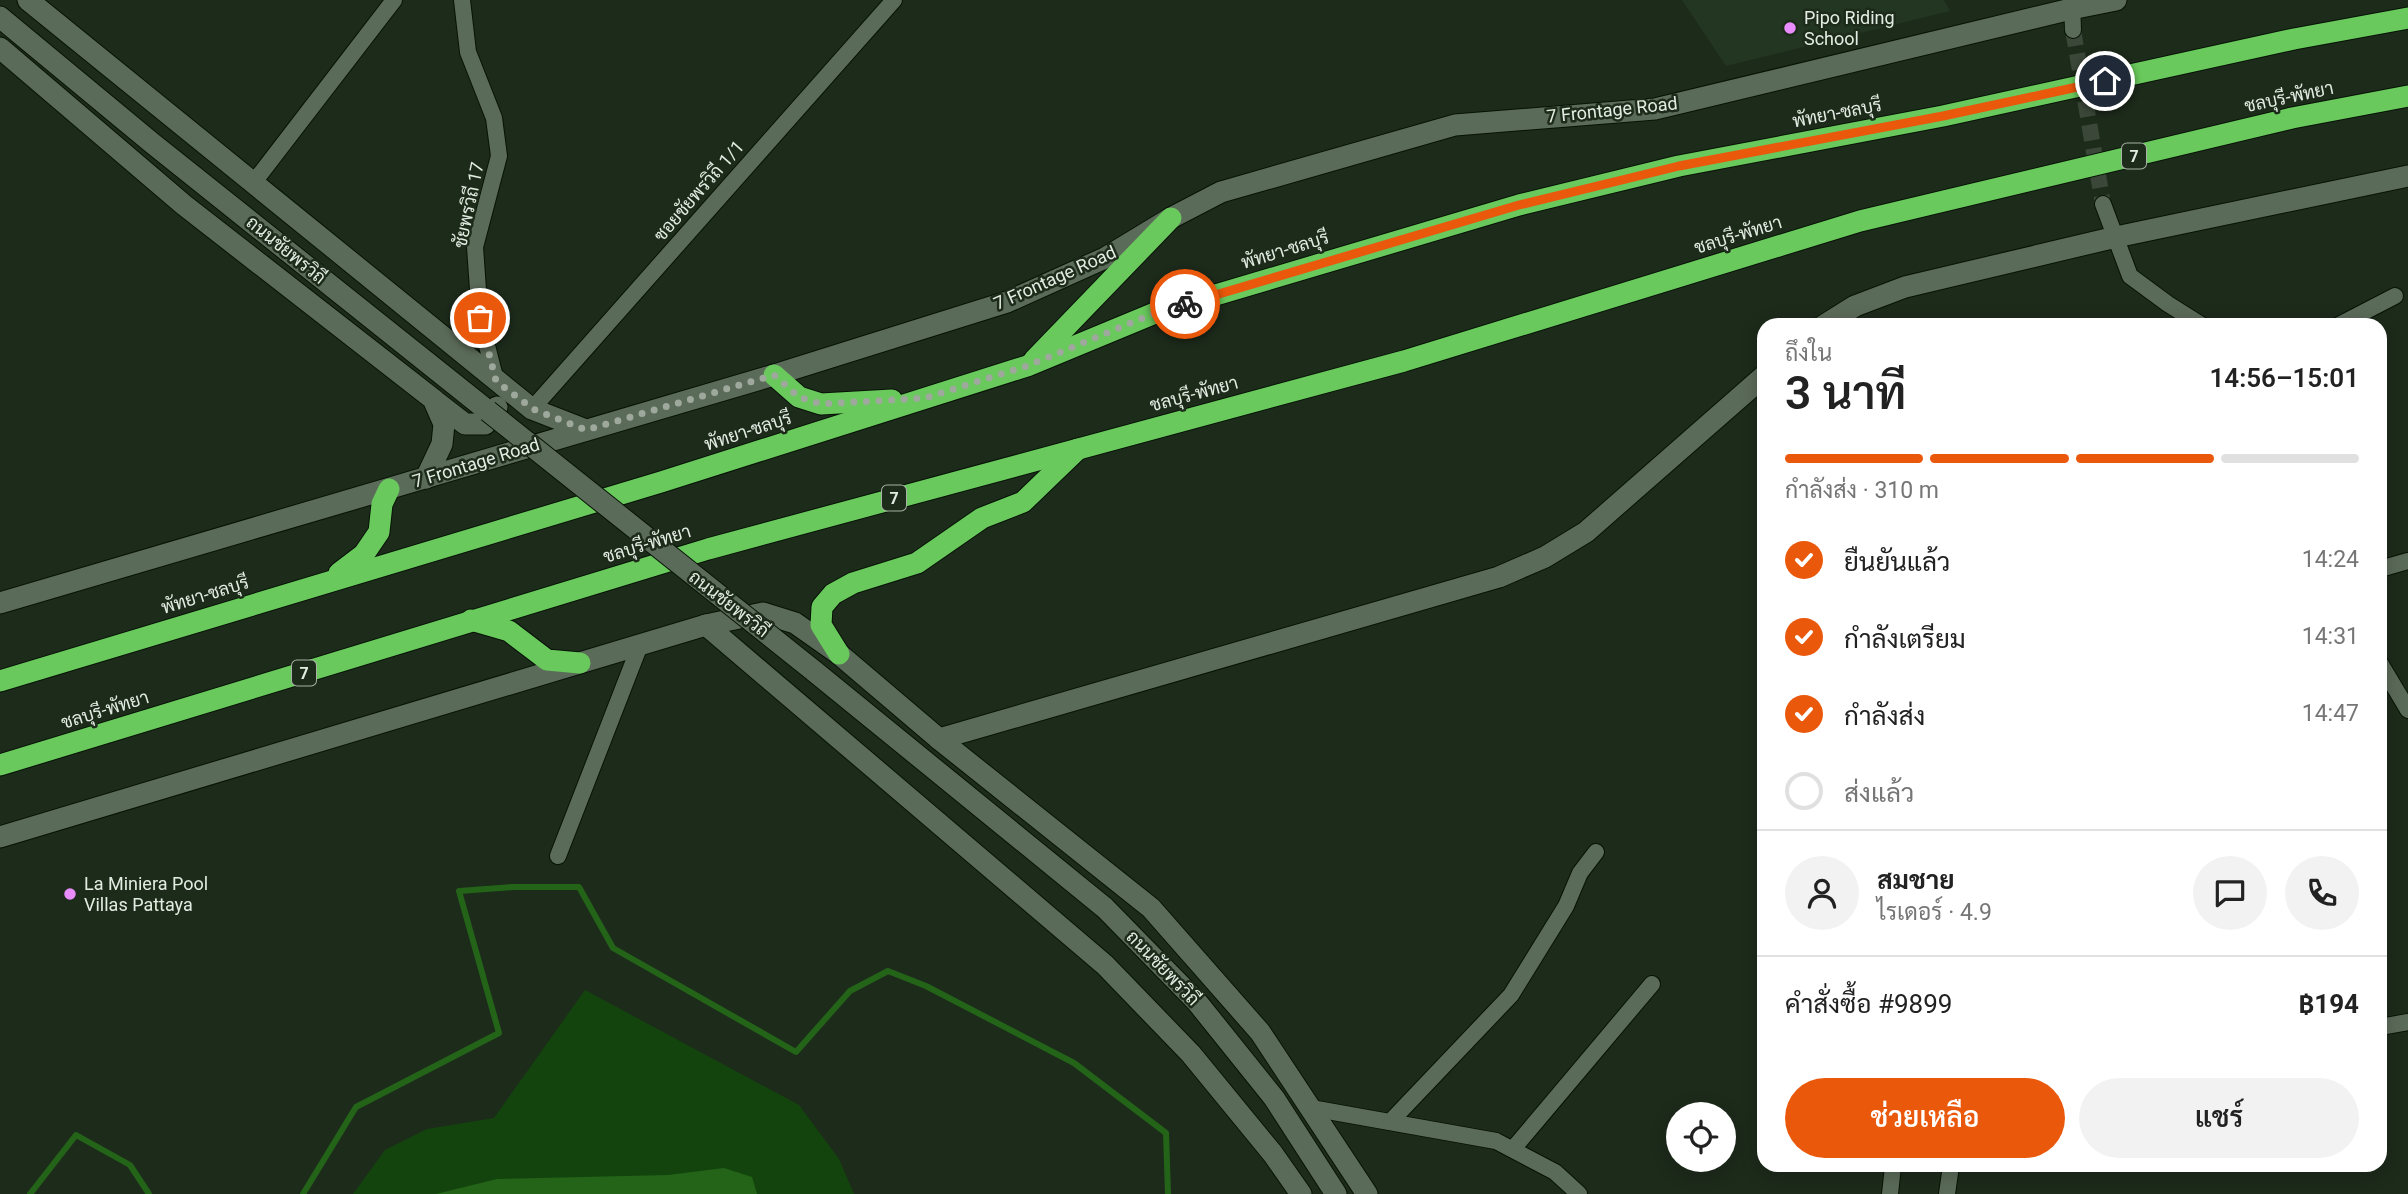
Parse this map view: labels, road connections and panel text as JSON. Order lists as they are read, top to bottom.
{
  "streets": {
    "highway": ["ชลบุรี-พัทยา", "พัทยา-ชลบุรี", "7"],
    "main road": ["7 Frontage Road", "ถนนชัยพรวิถี"],
    "street": ["ซอยชัยพรวิถี 1/1", "ชัยพรวิถี 17"]
  },
  "crossings": [
    ["7 Frontage Road", "ถนนชัยพรวิถี"],
    ["ซอยชัยพรวิถี 1/1", "ถนนชัยพรวิถี"],
    ["ชัยพรวิถี 17", "ถนนชัยพรวิถี"]
  ],
  "places": ["Pipo Riding School", "La Miniera Pool Villas Pattaya"],
  "page": {
    "heading": ["3 นาที", "ถึงใน", "14:56–15:01"],
    "panel": [
      "สมชาย",
      "ไรเดอร์ · 4.9",
      "คำสั่งซื้อ #9899",
      "฿194"
    ],
    "bar": "กำลังส่ง · 310 m",
    "list": [
      ["ยืนยันแล้ว", "14:24"],
      ["กำลังเตรียม", "14:31"],
      ["กำลังส่ง", "14:47"],
      "ส่งแล้ว"
    ],
    "buttons": ["ช่วยเหลือ", "แชร์"]
  }
}
